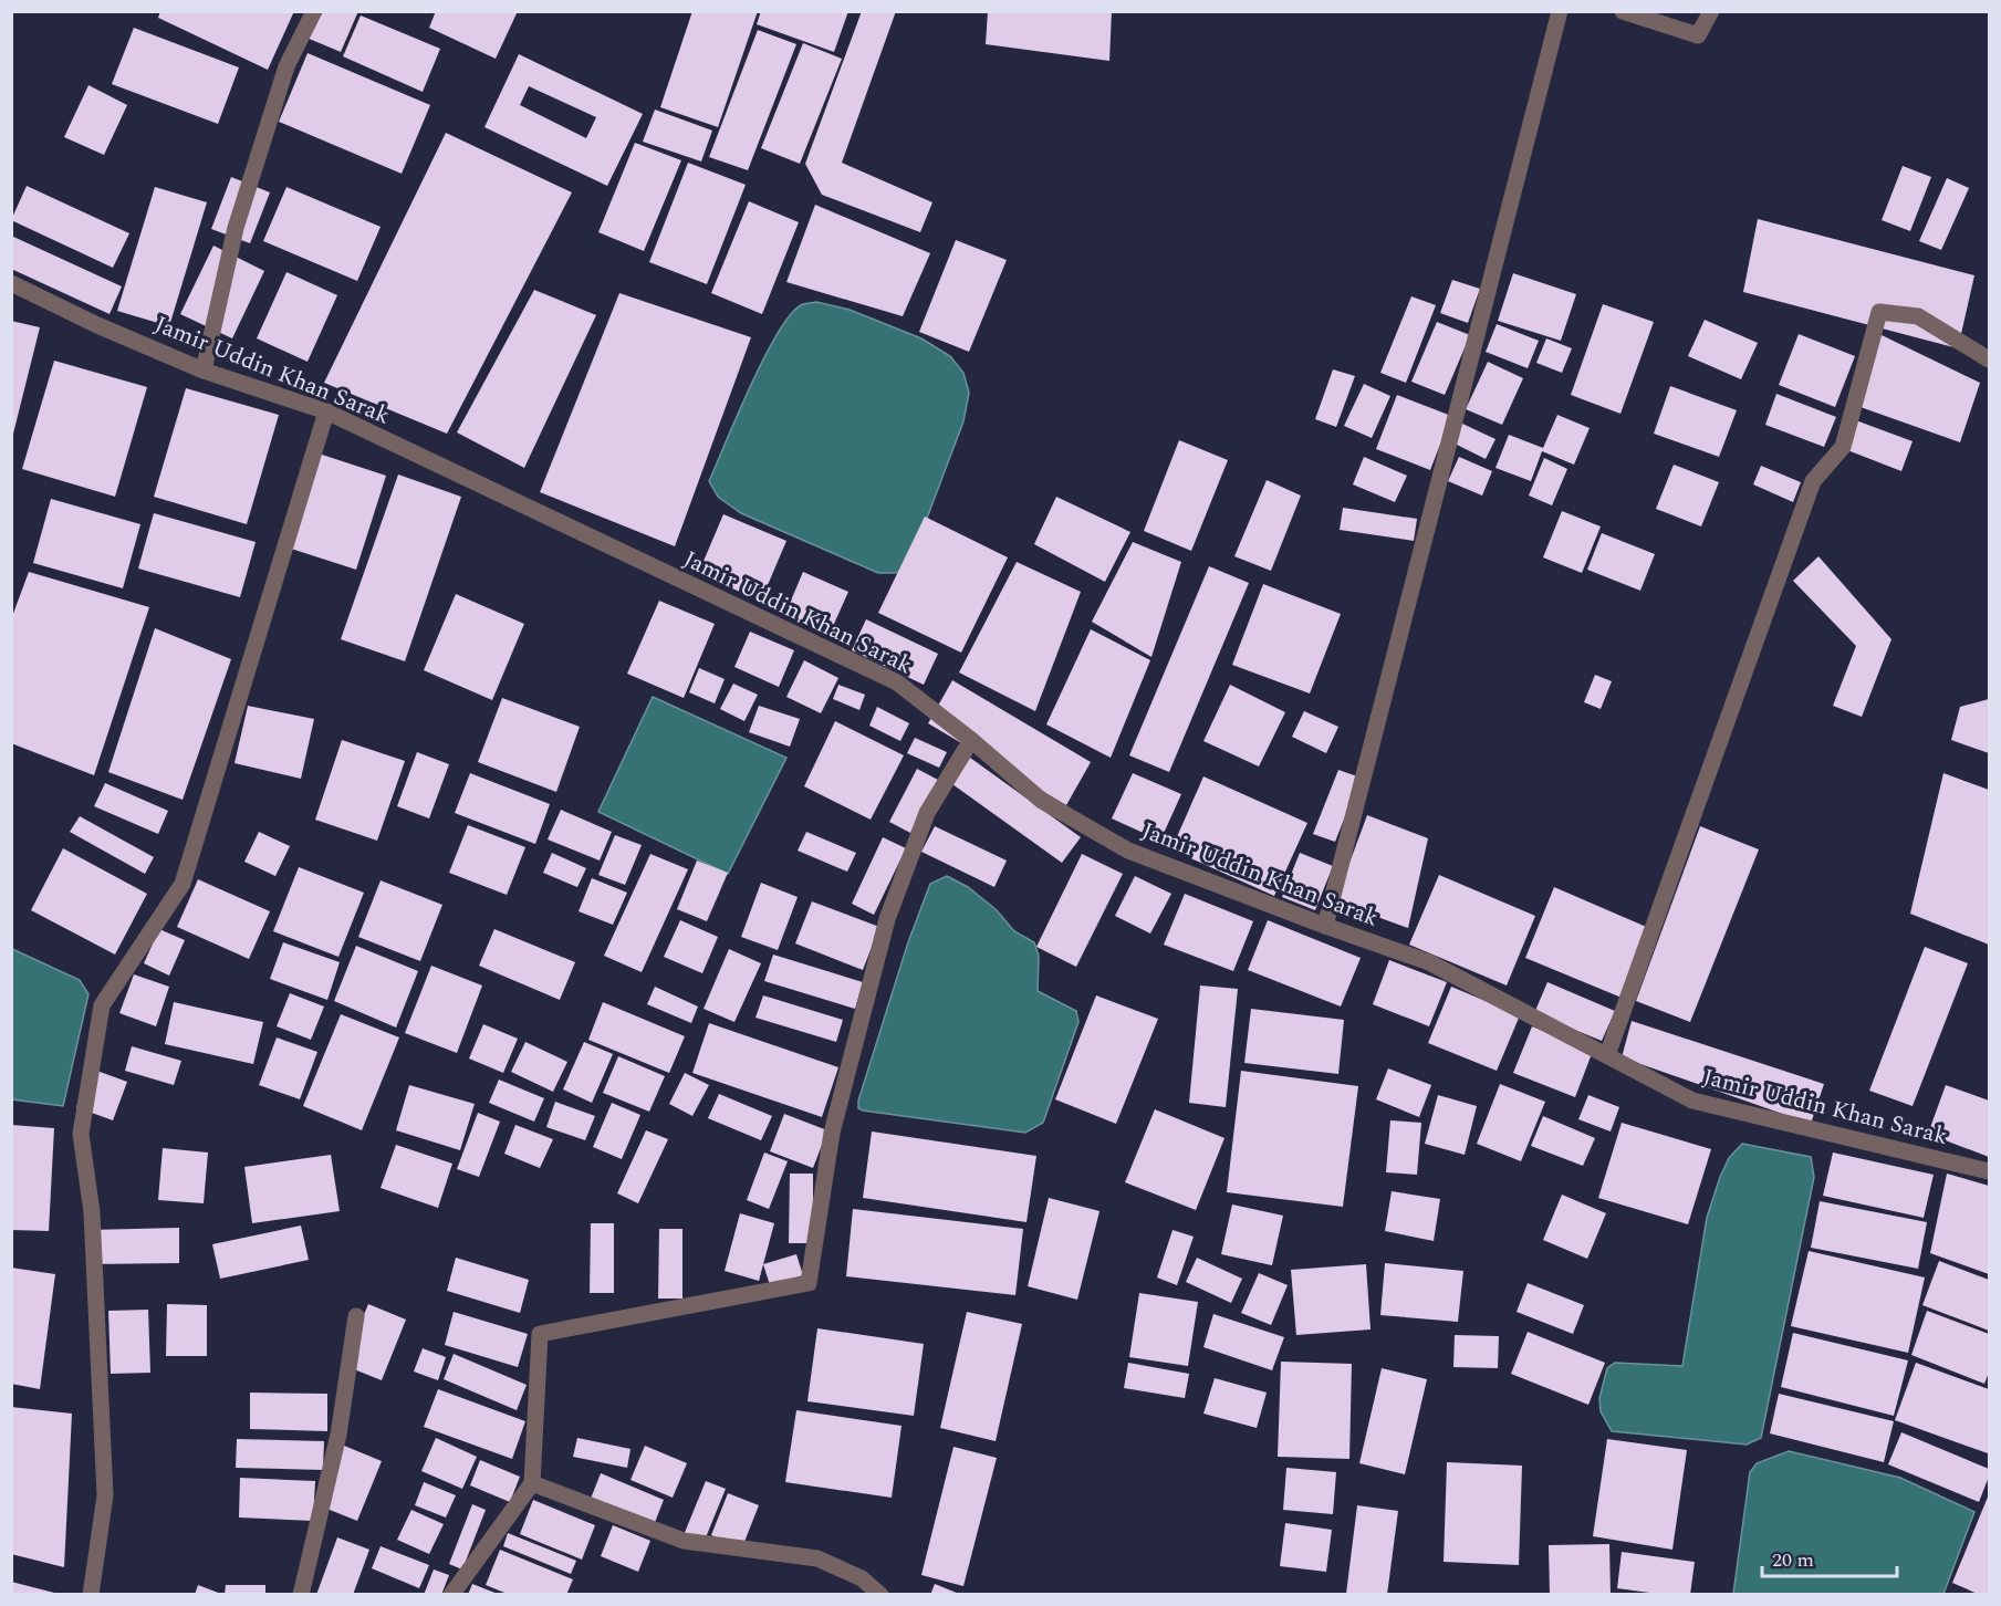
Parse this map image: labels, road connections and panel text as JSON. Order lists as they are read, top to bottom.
{
  "streets": {
    "street": ["Jamir Uddin Khan Sarak"]
  },
  "scale_bar": "20 m"
}
